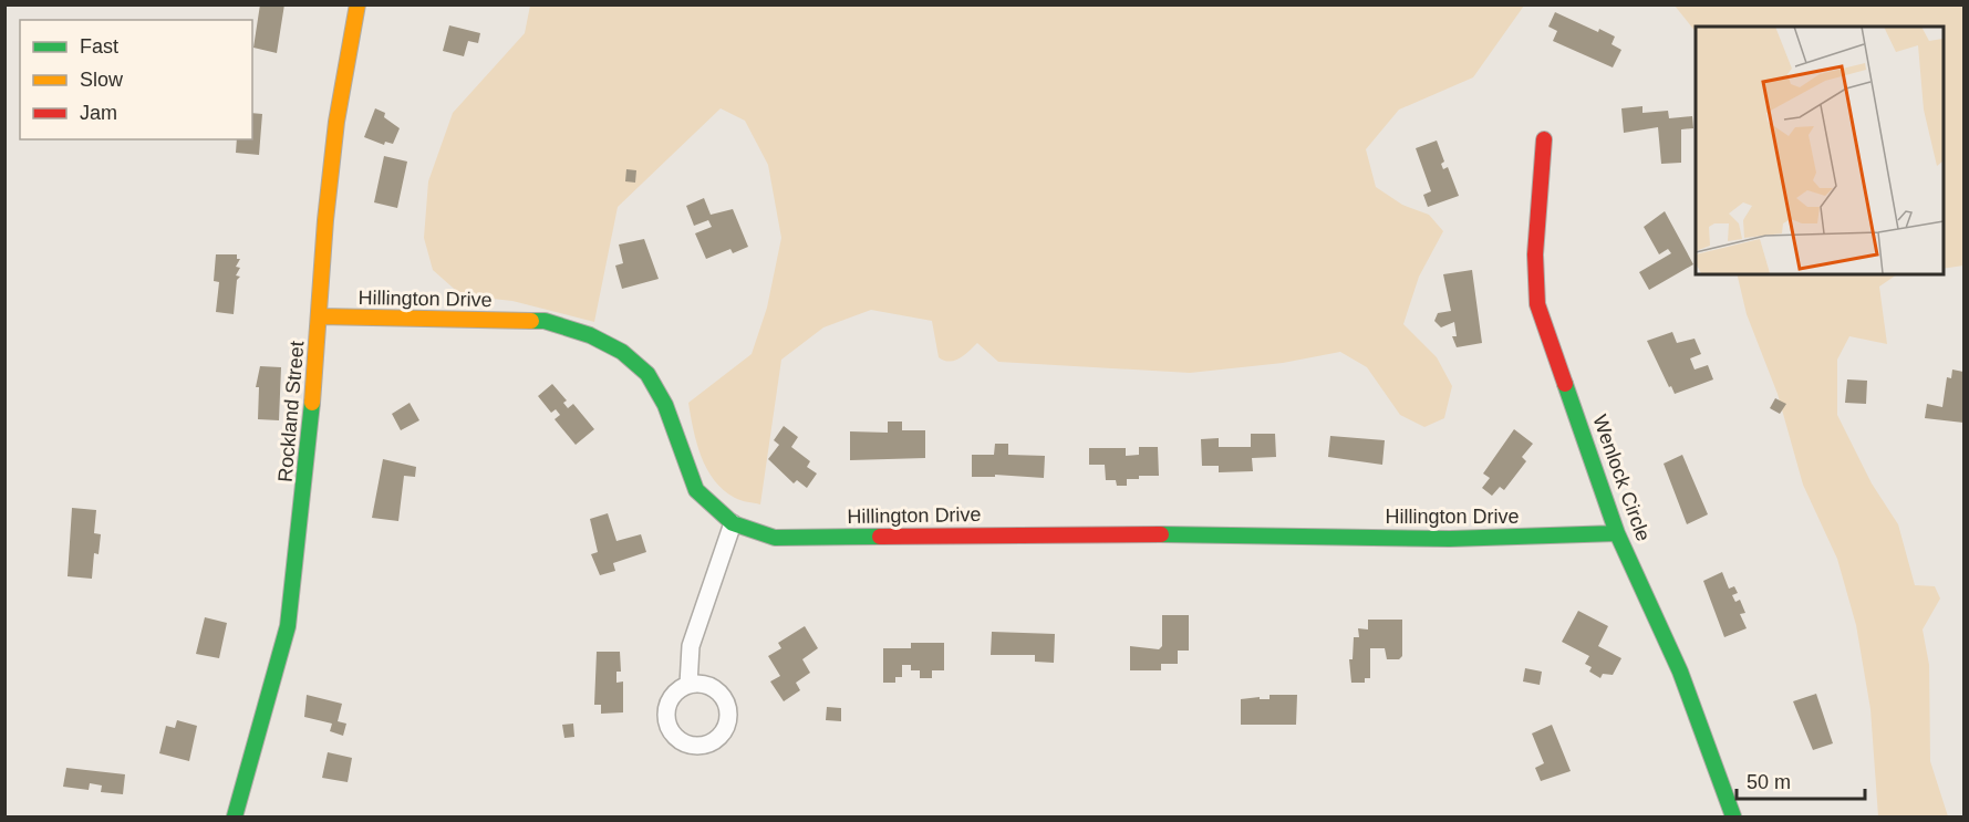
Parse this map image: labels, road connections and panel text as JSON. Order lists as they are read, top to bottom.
{
  "streets": {
    "street": ["Hillington Drive", "Rockland Street", "Wenlock Circle"]
  },
  "crossings": [
    ["Hillington Drive", "Rockland Street"],
    ["Hillington Drive", "Wenlock Circle"]
  ],
  "legend": ["Fast", "Slow", "Jam"],
  "scale_bar": "50 m"
}
